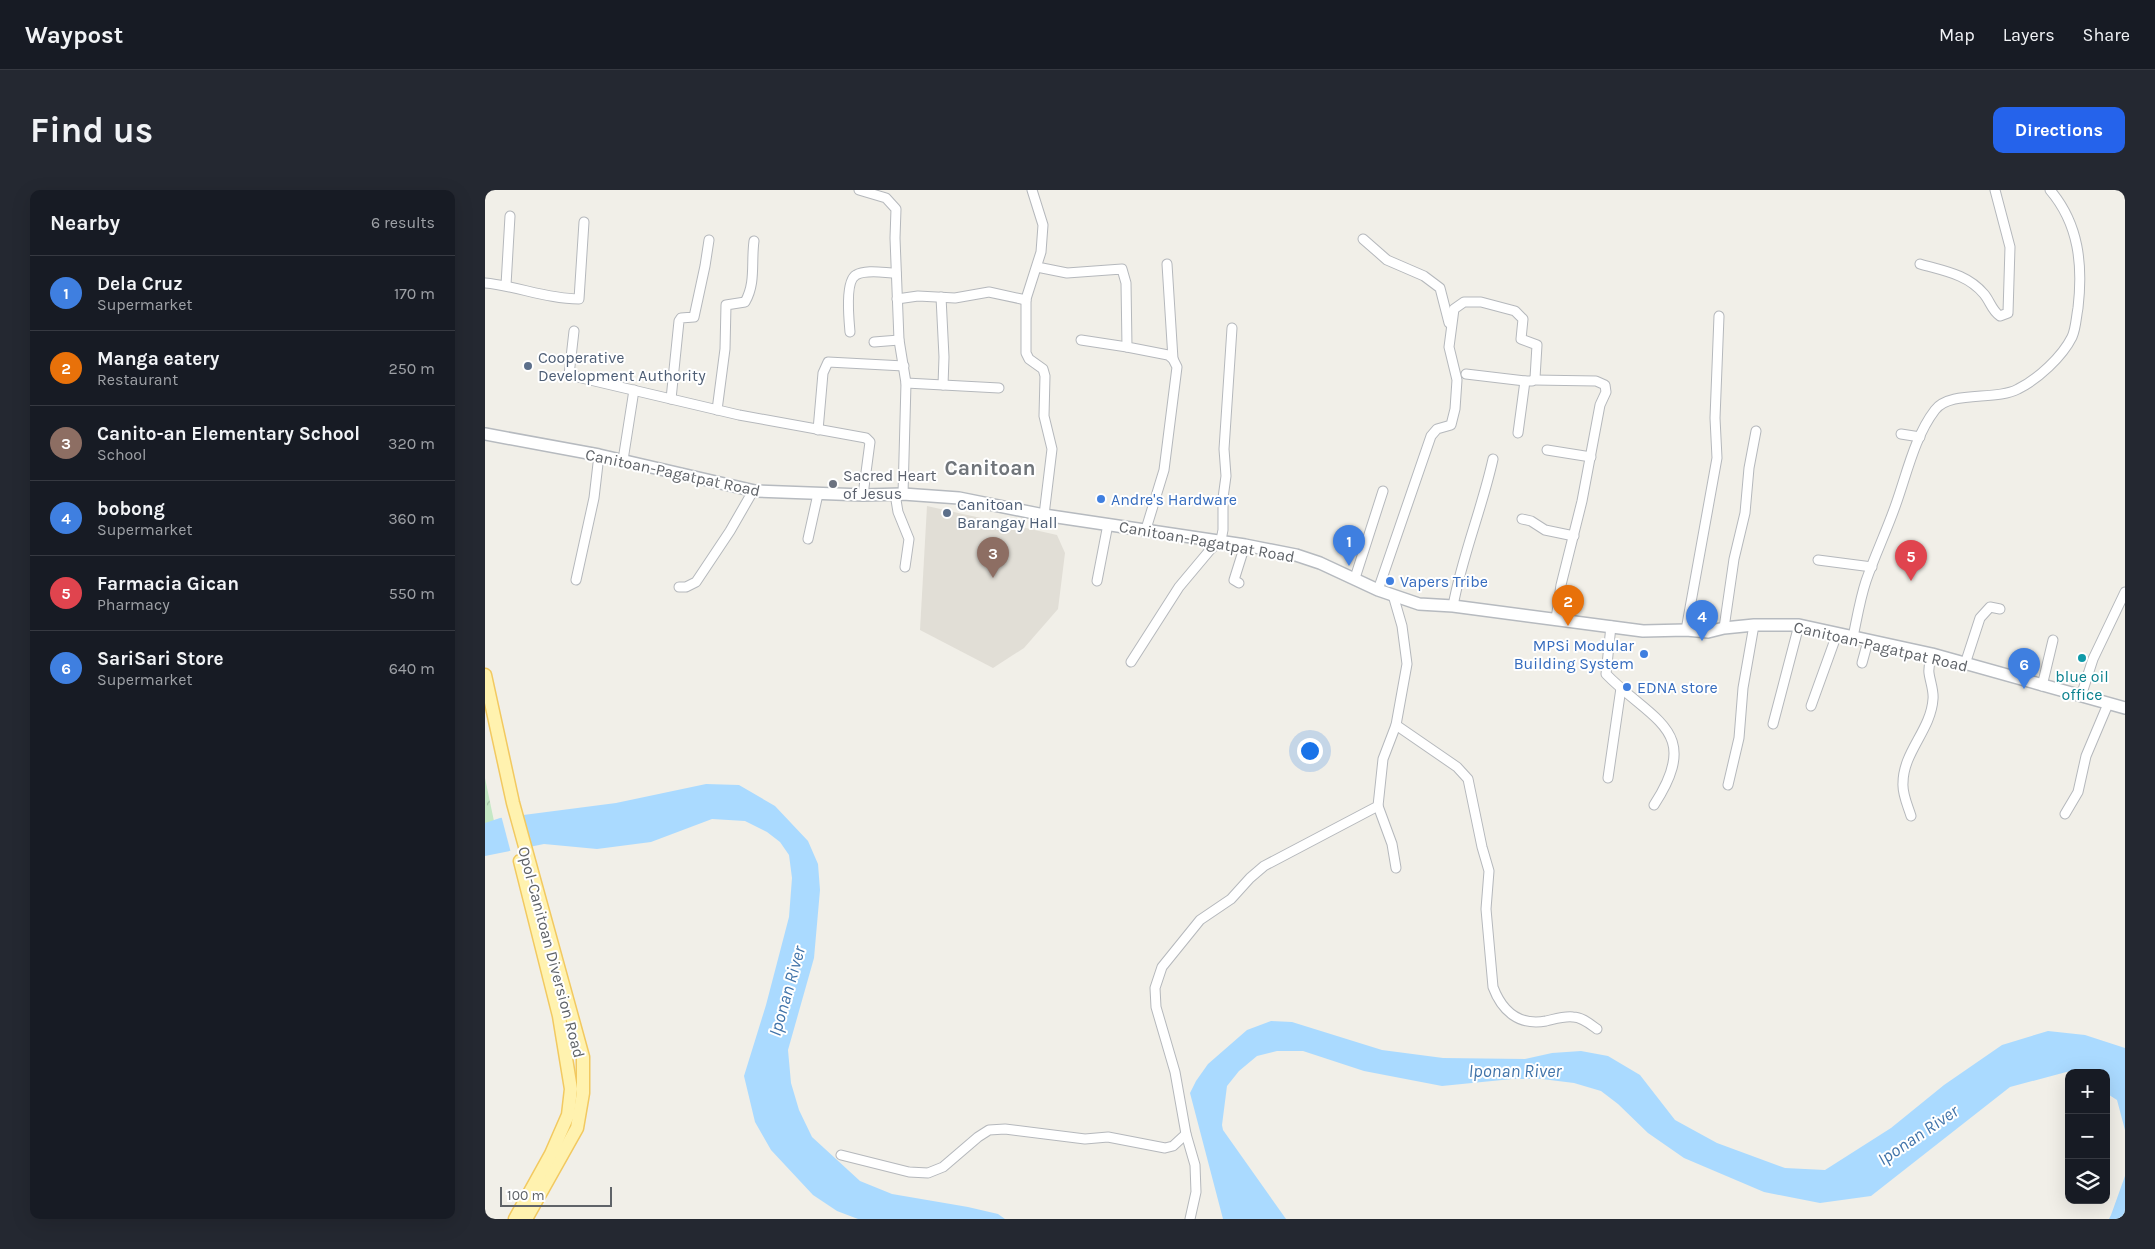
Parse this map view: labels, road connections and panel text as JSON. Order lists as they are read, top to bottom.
{
  "streets": {
    "main road": ["Opol-Canitoan Diversion Road"],
    "street": ["Canitoan-Pagatpat Road"]
  },
  "districts": ["Canitoan"],
  "water": ["Iponan River"],
  "places": [
    "Cooperative Development Authority",
    "Sacred Heart of Jesus",
    "Andre's Hardware",
    "Canitoan Barangay Hall",
    "Vapers Tribe",
    "MPSi Modular Building System",
    "blue oil office",
    "EDNA store"
  ],
  "scale_bar": "100 m",
  "page": {
    "header": "Waypost",
    "nav": ["Map", "Layers", "Share"],
    "buttons": "Directions",
    "title": "Find us",
    "heading": ["Nearby", "6 results"],
    "list": [
      {
        "mark": "1",
        "name": "Dela Cruz",
        "note": "Supermarket",
        "value": "170 m"
      },
      {
        "mark": "2",
        "name": "Manga eatery",
        "note": "Restaurant",
        "value": "250 m"
      },
      {
        "mark": "3",
        "name": "Canito-an Elementary School",
        "note": "School",
        "value": "320 m"
      },
      {
        "mark": "4",
        "name": "bobong",
        "note": "Supermarket",
        "value": "360 m"
      },
      {
        "mark": "5",
        "name": "Farmacia Gican",
        "note": "Pharmacy",
        "value": "550 m"
      },
      {
        "mark": "6",
        "name": "SariSari Store",
        "note": "Supermarket",
        "value": "640 m"
      }
    ],
    "pins": [
      "1",
      "3",
      "5",
      "2",
      "4",
      "6"
    ],
    "map_buttons": ["+", "−"],
    "scale": "100 m"
  }
}
